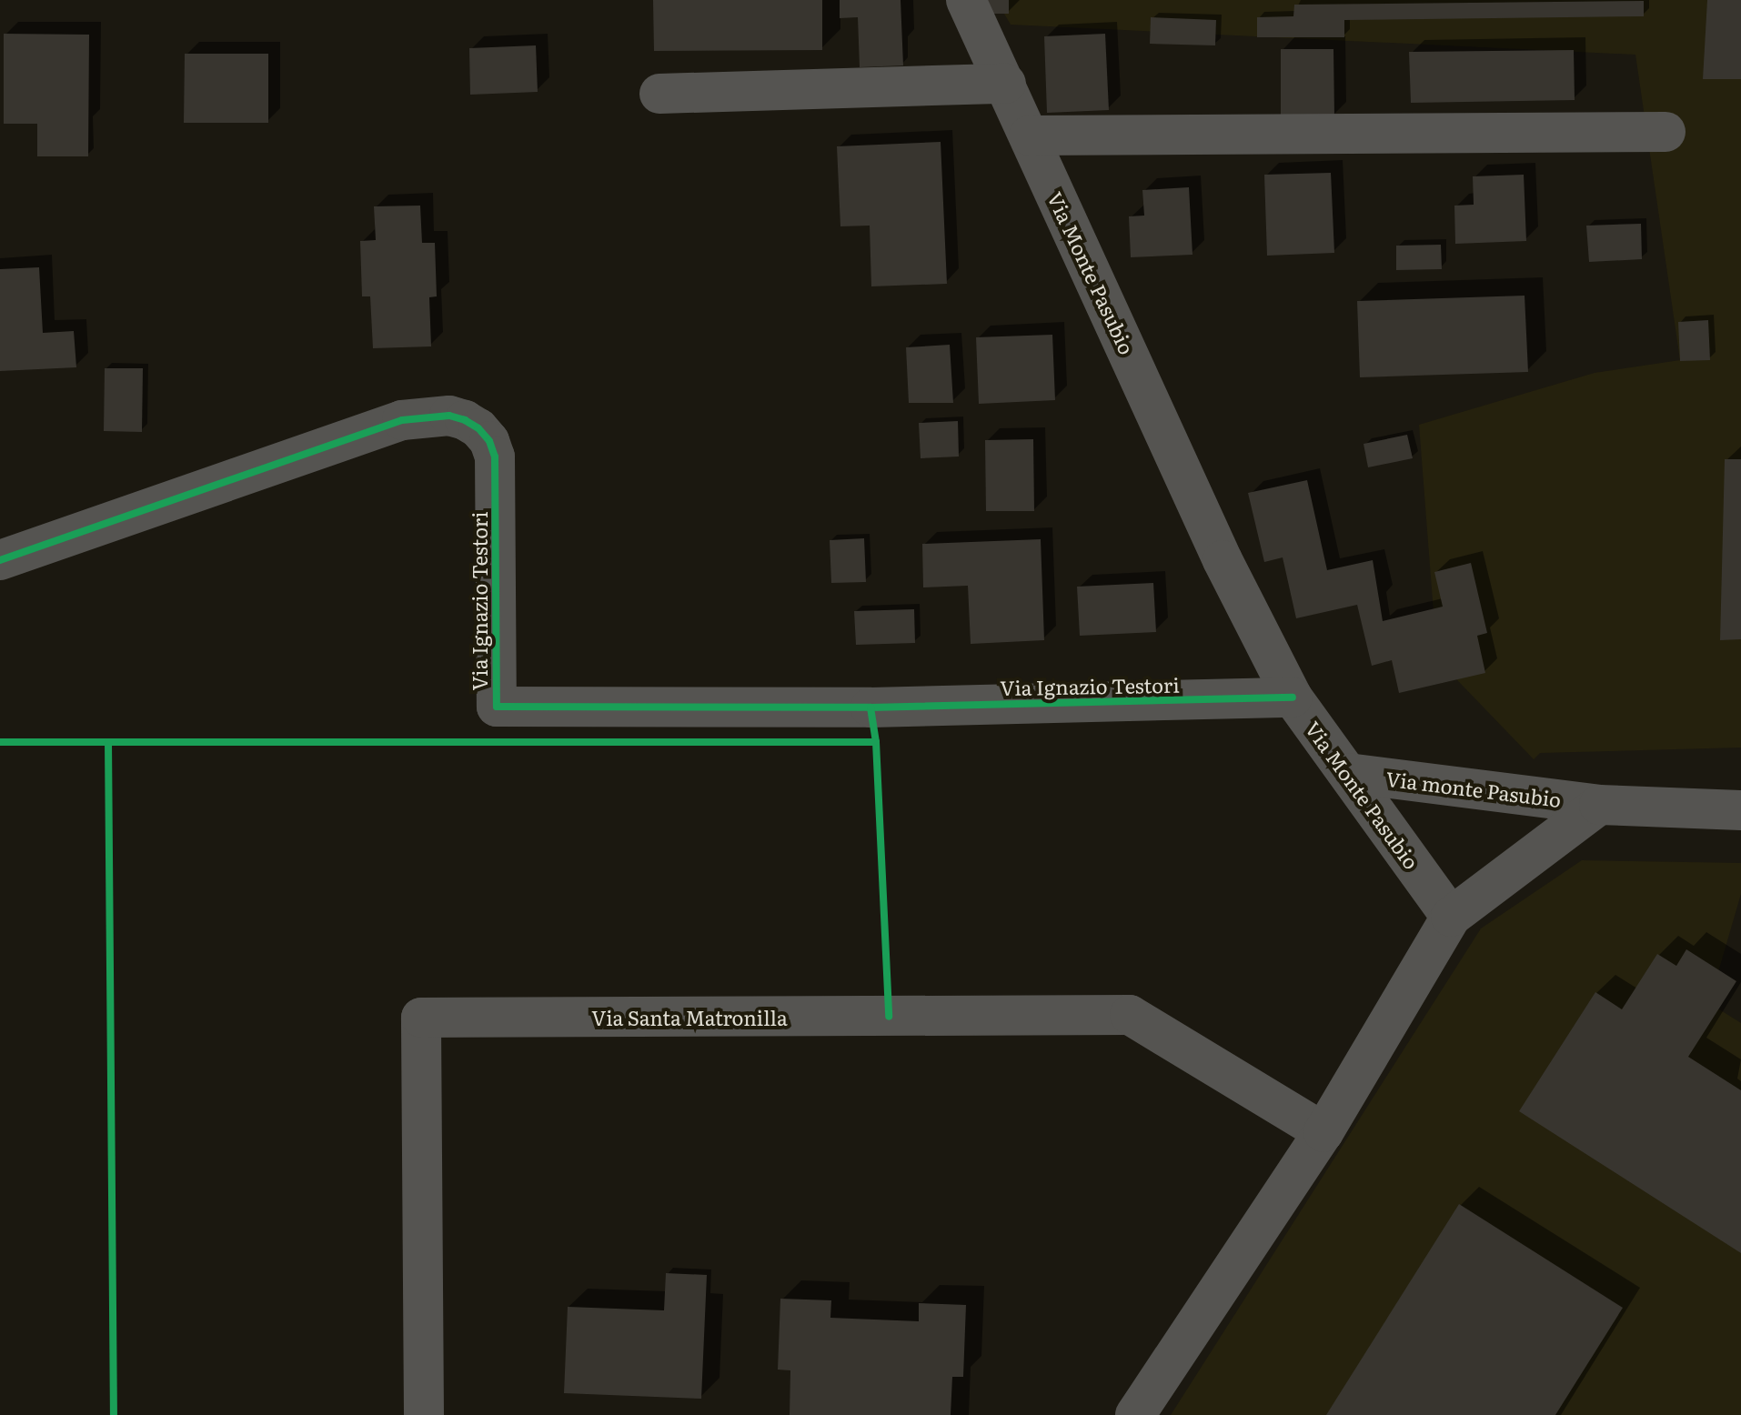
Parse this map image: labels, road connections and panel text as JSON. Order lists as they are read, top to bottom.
{
  "streets": {
    "street": [
      "Via Monte Pasubio",
      "Via Ignazio Testori",
      "Via monte Pasubio",
      "Via Santa Matronilla"
    ]
  },
  "crossings": [
    ["Via Monte Pasubio", "Via Ignazio Testori"],
    ["Via Monte Pasubio", "Via monte Pasubio"]
  ]
}
